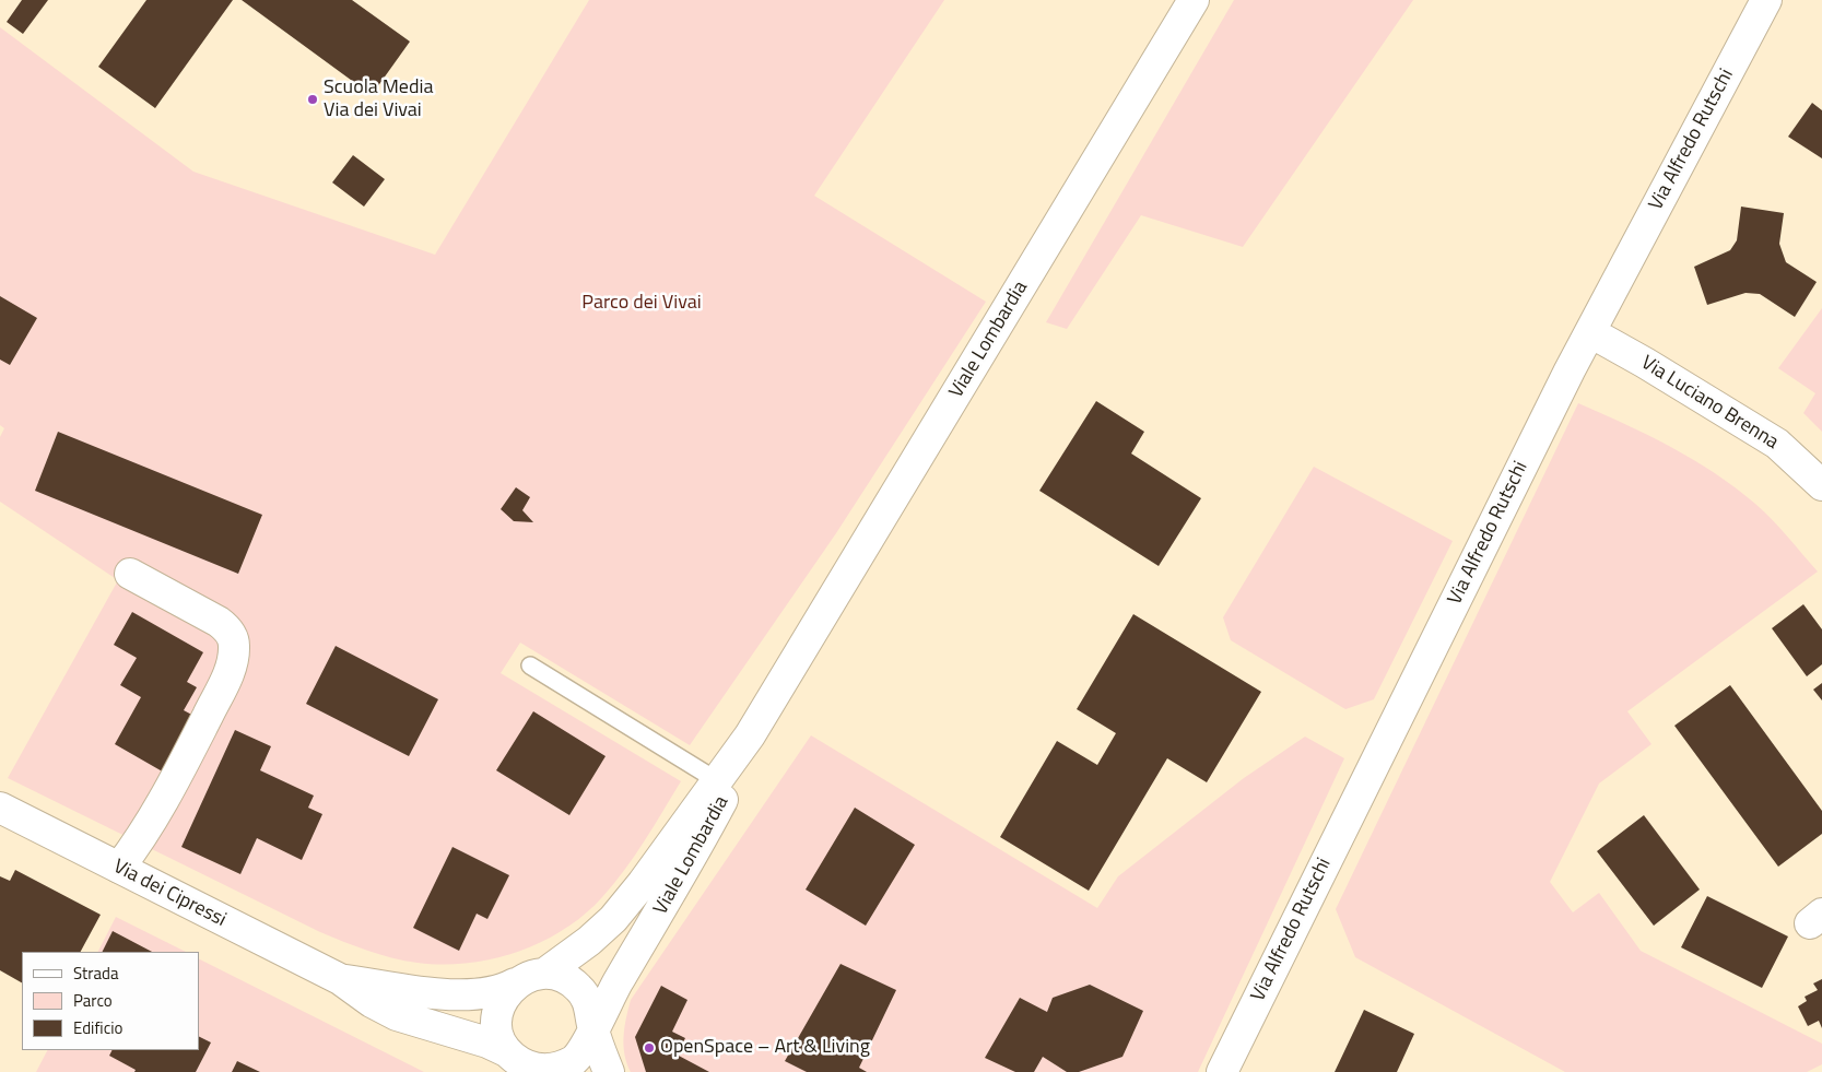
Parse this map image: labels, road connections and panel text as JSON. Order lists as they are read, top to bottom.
{
  "streets": {
    "main road": [
      "Via Alfredo Rutschi",
      "Viale Lombardia",
      "Via Luciano Brenna",
      "Via dei Cipressi"
    ]
  },
  "crossings": [
    ["Via Alfredo Rutschi", "Via Luciano Brenna"],
    ["Viale Lombardia", "Via dei Cipressi"]
  ],
  "parks": ["Parco dei Vivai"],
  "places": ["Scuola Media Via dei Vivai", "OpenSpace – Art & Living"],
  "legend": ["Strada", "Parco", "Edificio"]
}
